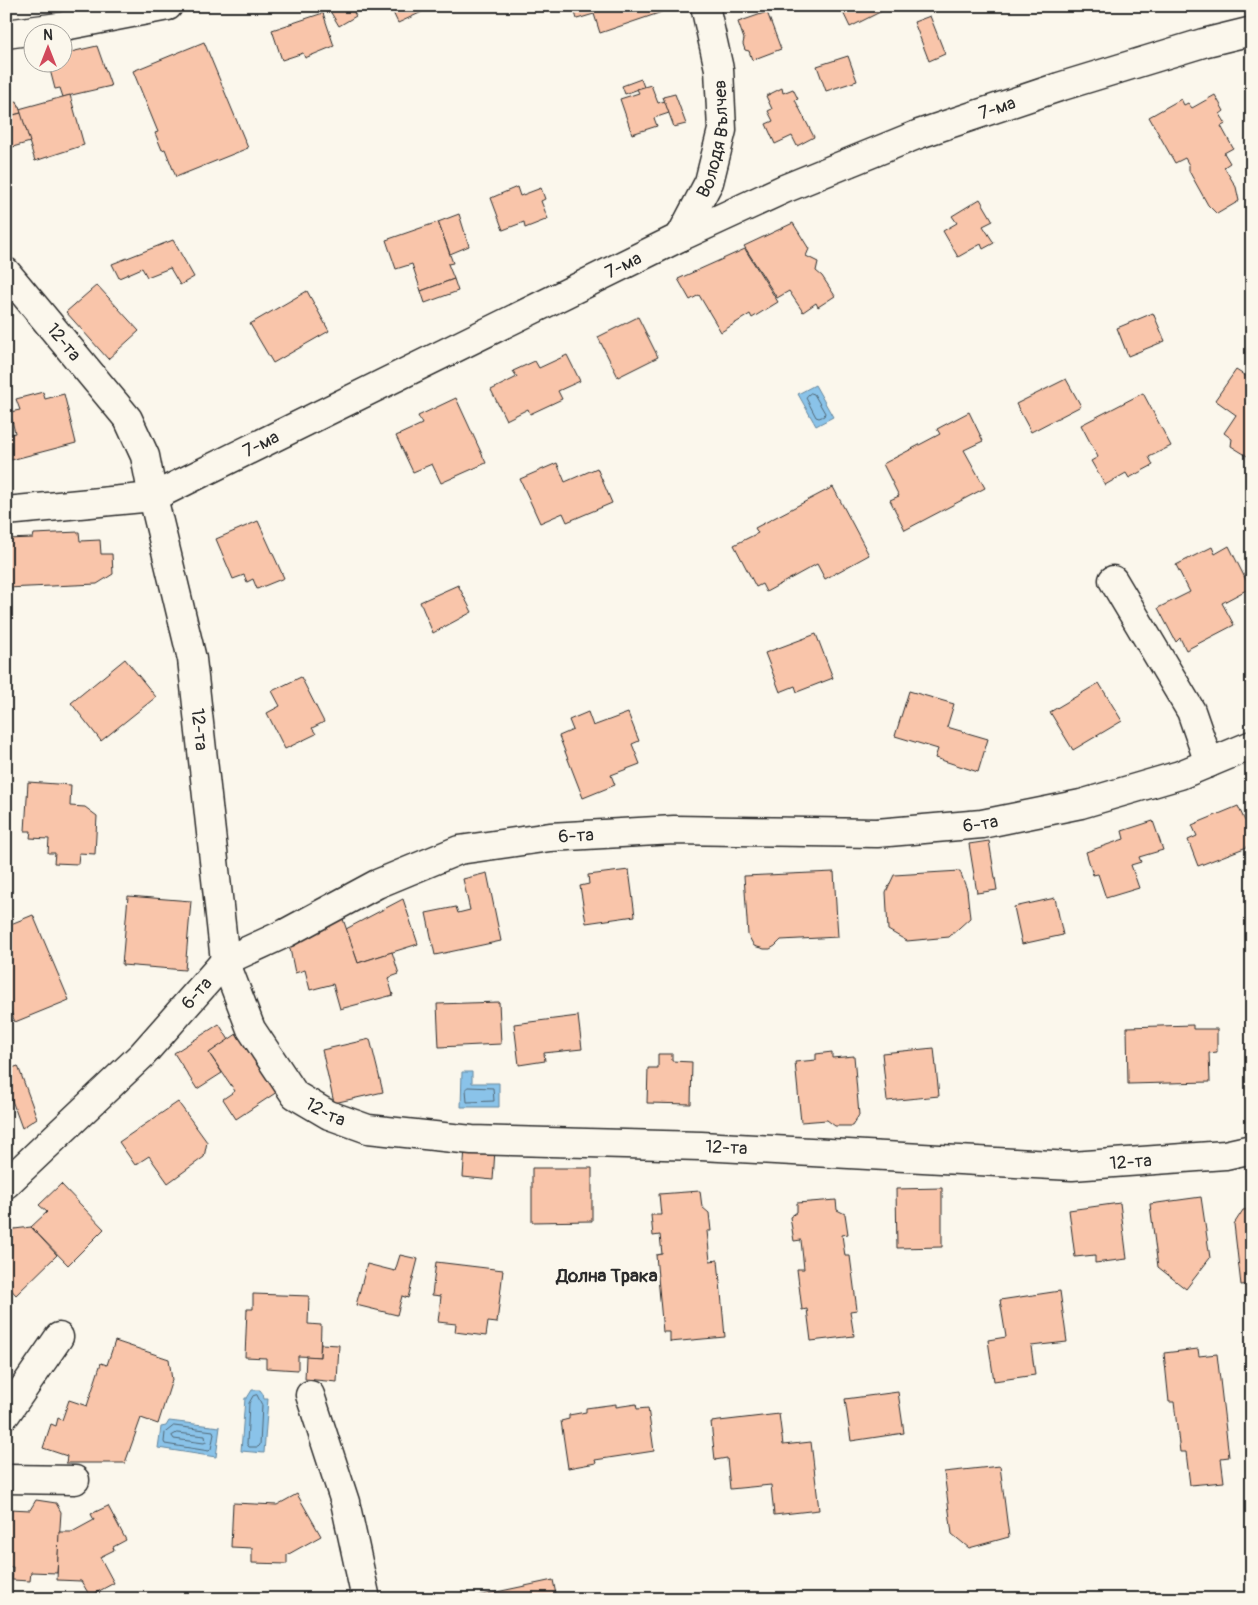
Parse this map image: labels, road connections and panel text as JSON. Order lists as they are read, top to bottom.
{
  "streets": {
    "street": [
      "7-ма",
      "Володя Вълчев",
      "12-та",
      "6-та"
    ]
  },
  "crossings": [
    ["7-ма", "Володя Вълчев"],
    ["7-ма", "12-та"],
    ["12-та", "6-та"]
  ],
  "districts": ["Долна Трака"],
  "north": "top"
}
